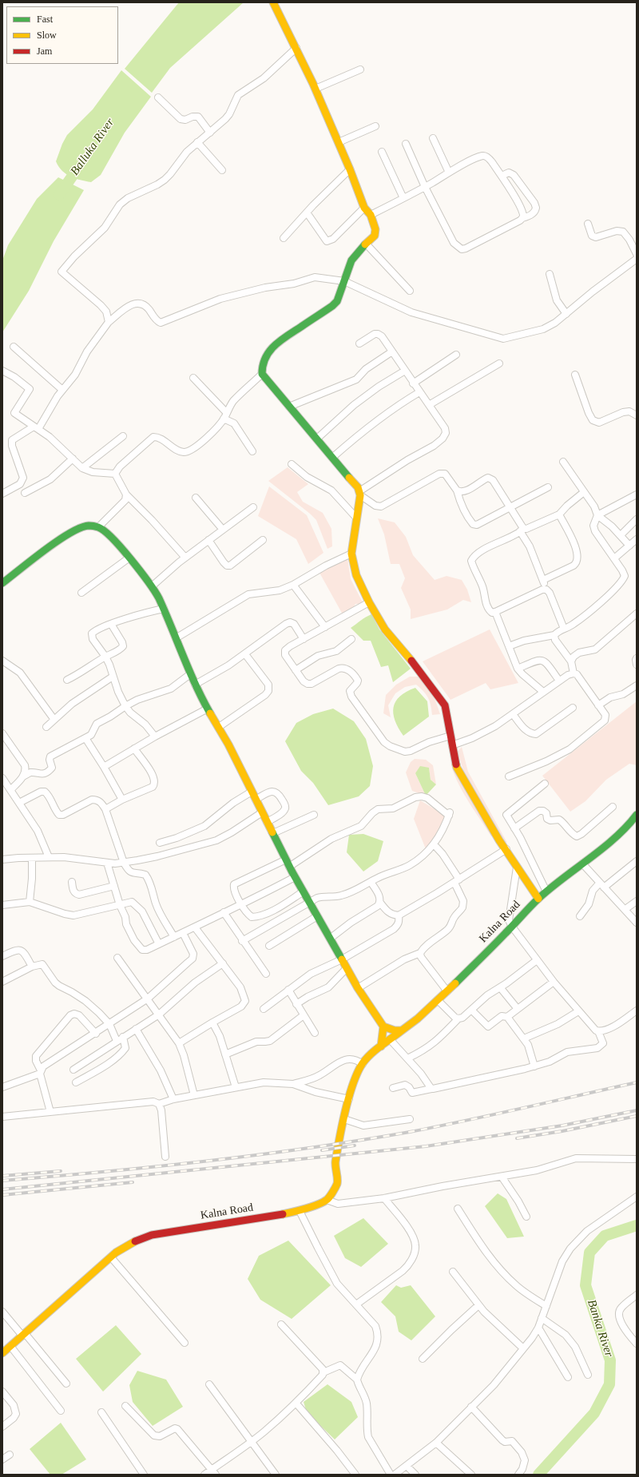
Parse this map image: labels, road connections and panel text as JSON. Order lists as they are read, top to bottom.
{
  "streets": {
    "street": ["Kalna Road"]
  },
  "water": ["Balluka River", "Banka River"],
  "legend": ["Fast", "Slow", "Jam"]
}
